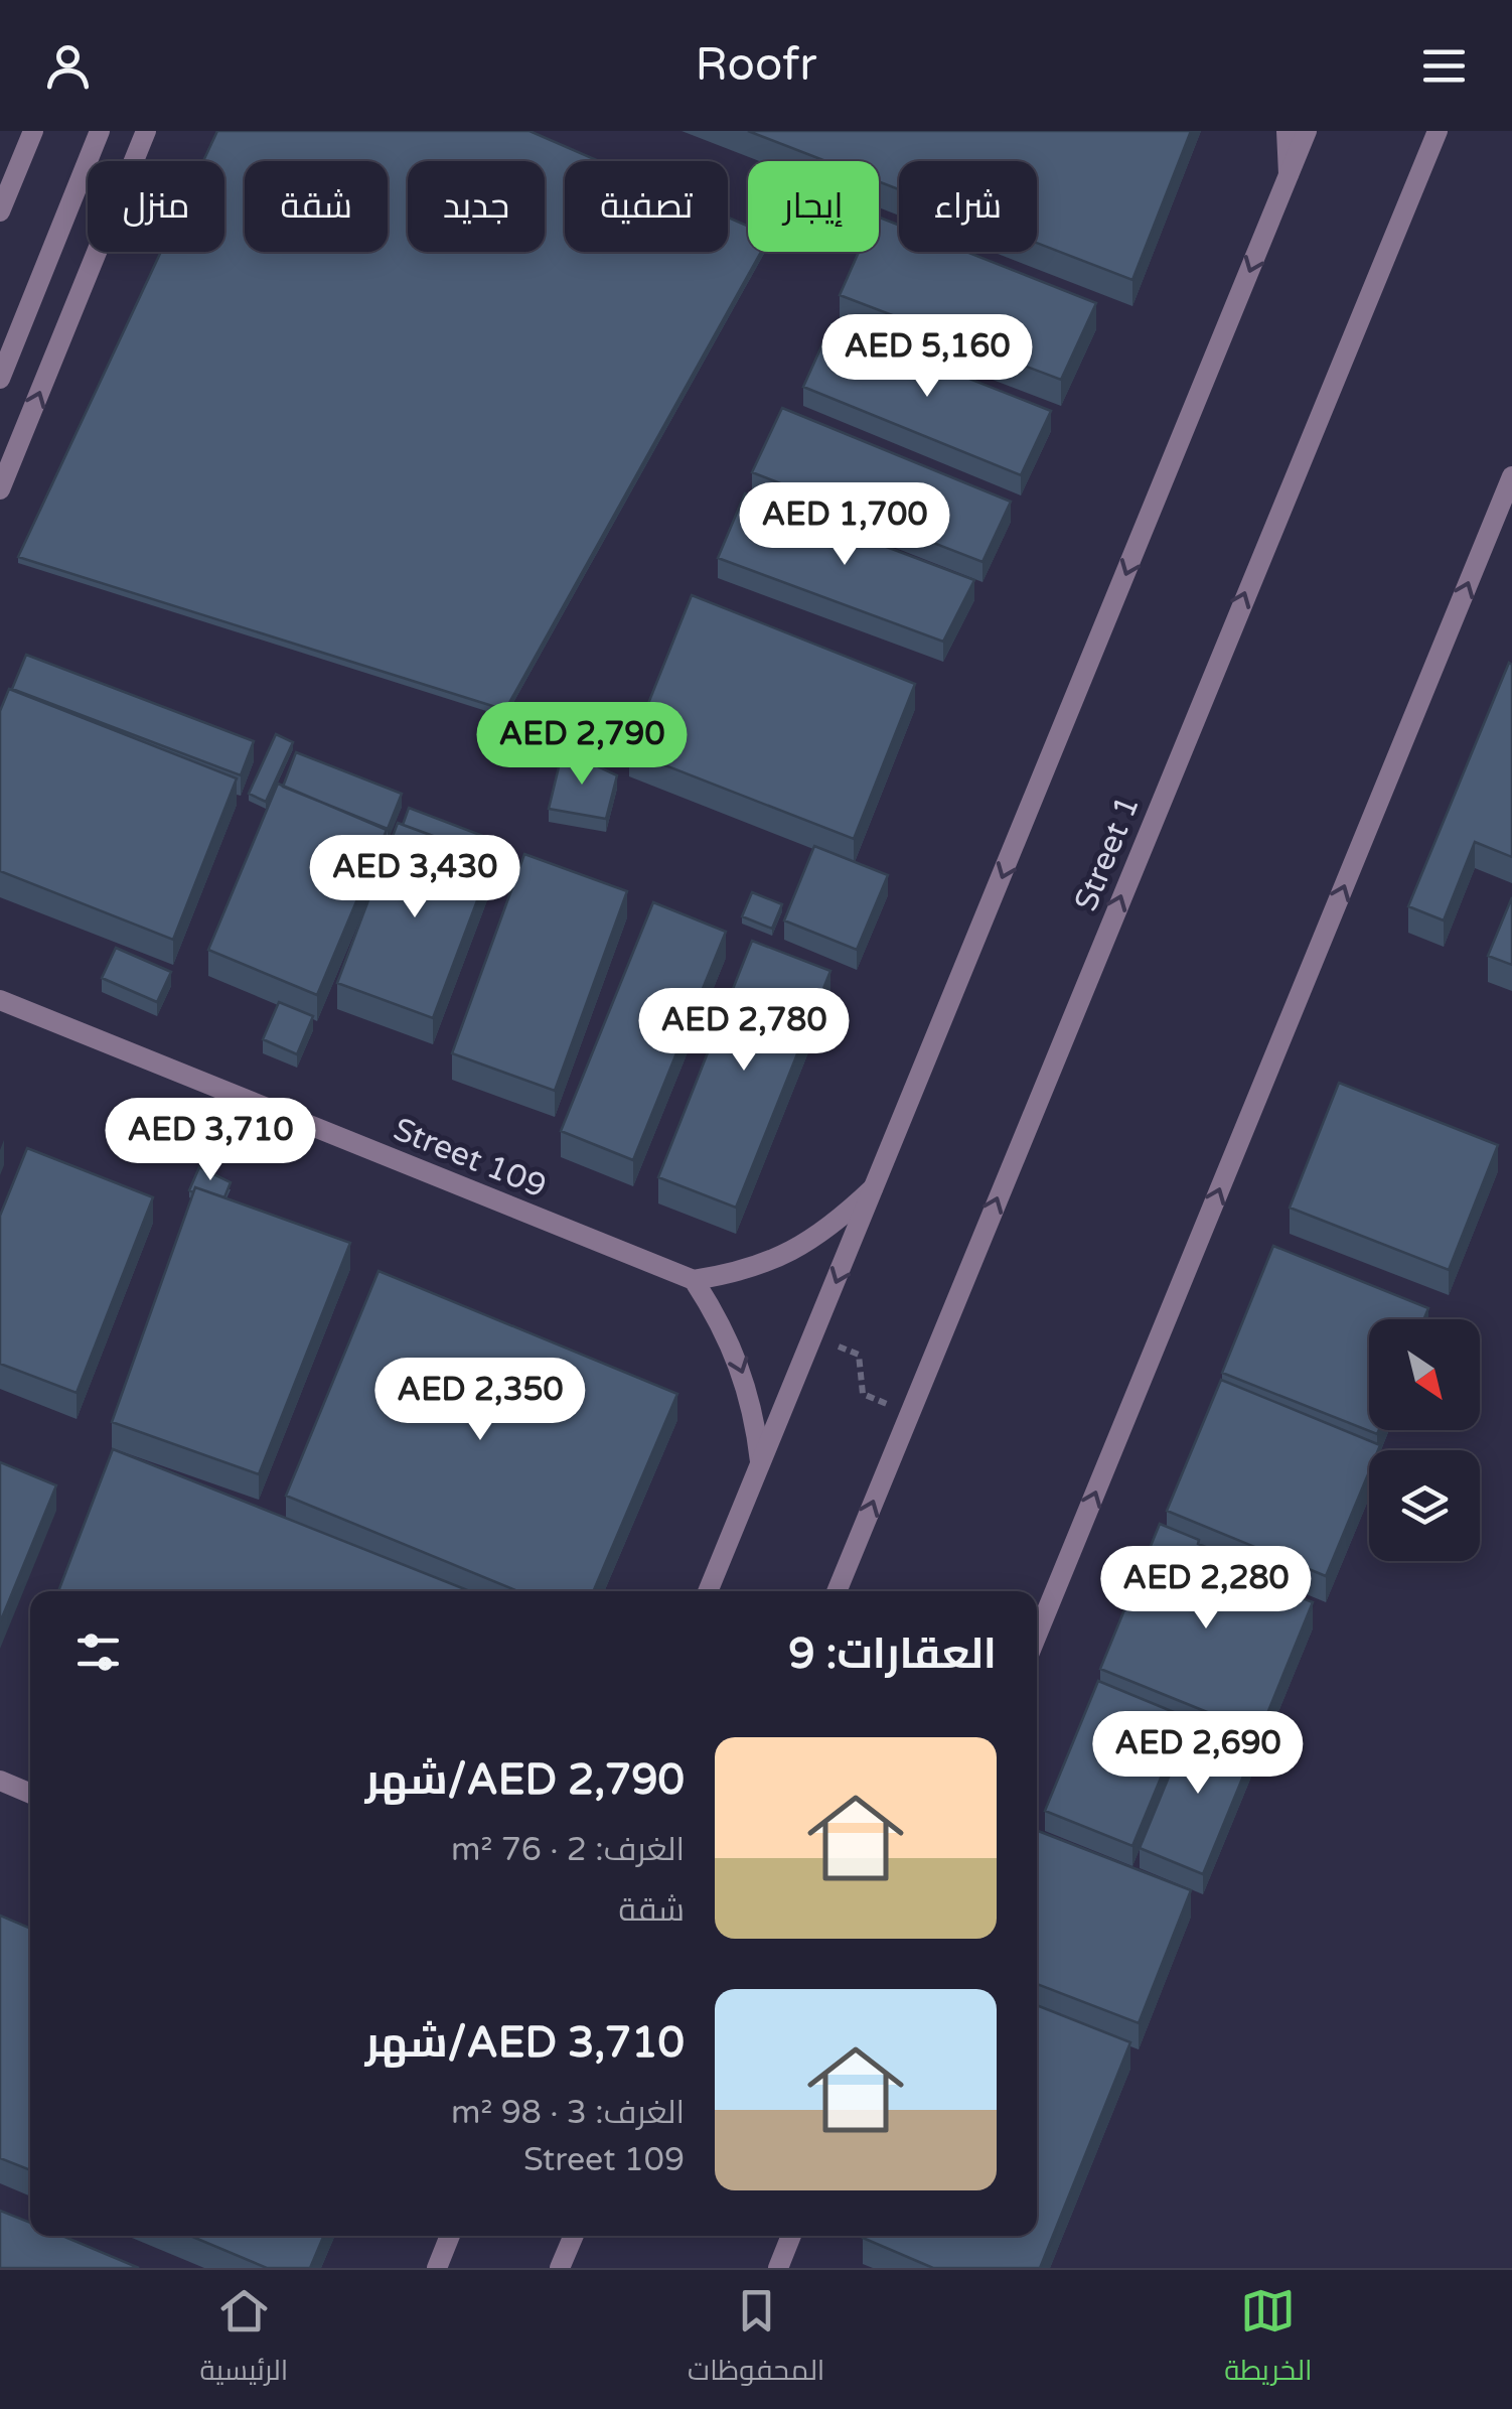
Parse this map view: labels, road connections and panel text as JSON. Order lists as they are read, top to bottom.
{
  "streets": {
    "street": ["Street 1", "Street 109"]
  },
  "north": "bottom right",
  "page": {
    "header": "Roofr",
    "chip": [
      "شراء",
      "إيجار",
      "تصفية",
      "جديد",
      "شقة",
      "منزل"
    ],
    "price": [
      "AED 5,160",
      "AED 1,700",
      "AED 2,790",
      "AED 3,430",
      "AED 2,780",
      "AED 3,710",
      "AED 2,350",
      "AED 2,280",
      "AED 2,690"
    ],
    "heading": "العقارات: 9",
    "list": [
      {
        "name": "AED 2,790/شهر",
        "note": "الغرف: 2 · 76 m² · شقة"
      },
      {
        "name": "AED 3,710/شهر",
        "note": "الغرف: 3 · 98 m² · Street 109"
      }
    ],
    "tabs": ["الخريطة", "المحفوظات", "الرئيسية"]
  }
}
